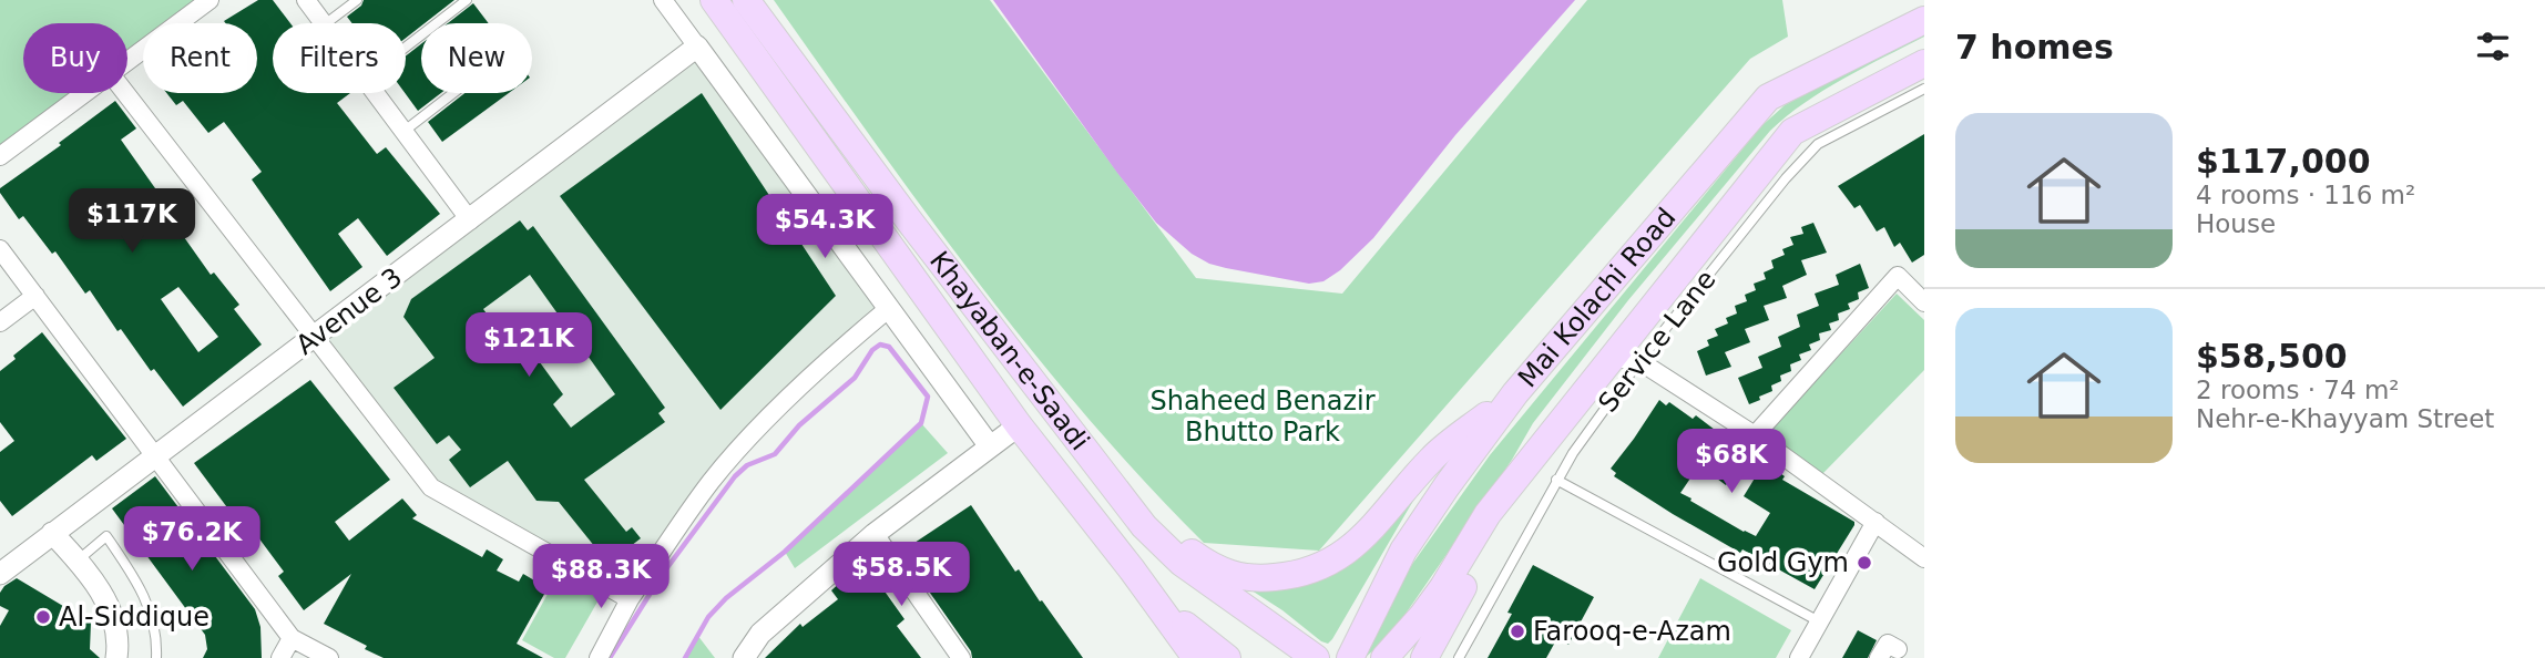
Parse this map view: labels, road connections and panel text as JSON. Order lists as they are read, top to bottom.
{
  "streets": {
    "main road": ["Mai Kolachi Road", "Khayaban-e-Saadi"],
    "street": ["Avenue 3"],
    "lane": ["Service Lane"]
  },
  "crossings": [
    ["Mai Kolachi Road", "Service Lane"]
  ],
  "parks": ["Shaheed Benazir Bhutto Park"],
  "places": ["Gold Gym", "Al-Siddique", "Farooq-e-Azam"],
  "page": {
    "heading": "7 homes",
    "chip": [
      "Buy",
      "Rent",
      "Filters",
      "New"
    ],
    "list": [
      {
        "name": "$117,000",
        "note": "4 rooms · 116 m² · House"
      },
      {
        "name": "$58,500",
        "note": "2 rooms · 74 m² · Nehr-e-Khayyam Street"
      }
    ],
    "price": [
      "$117K",
      "$54.3K",
      "$121K",
      "$68K",
      "$76.2K",
      "$58.5K",
      "$88.3K"
    ]
  }
}
